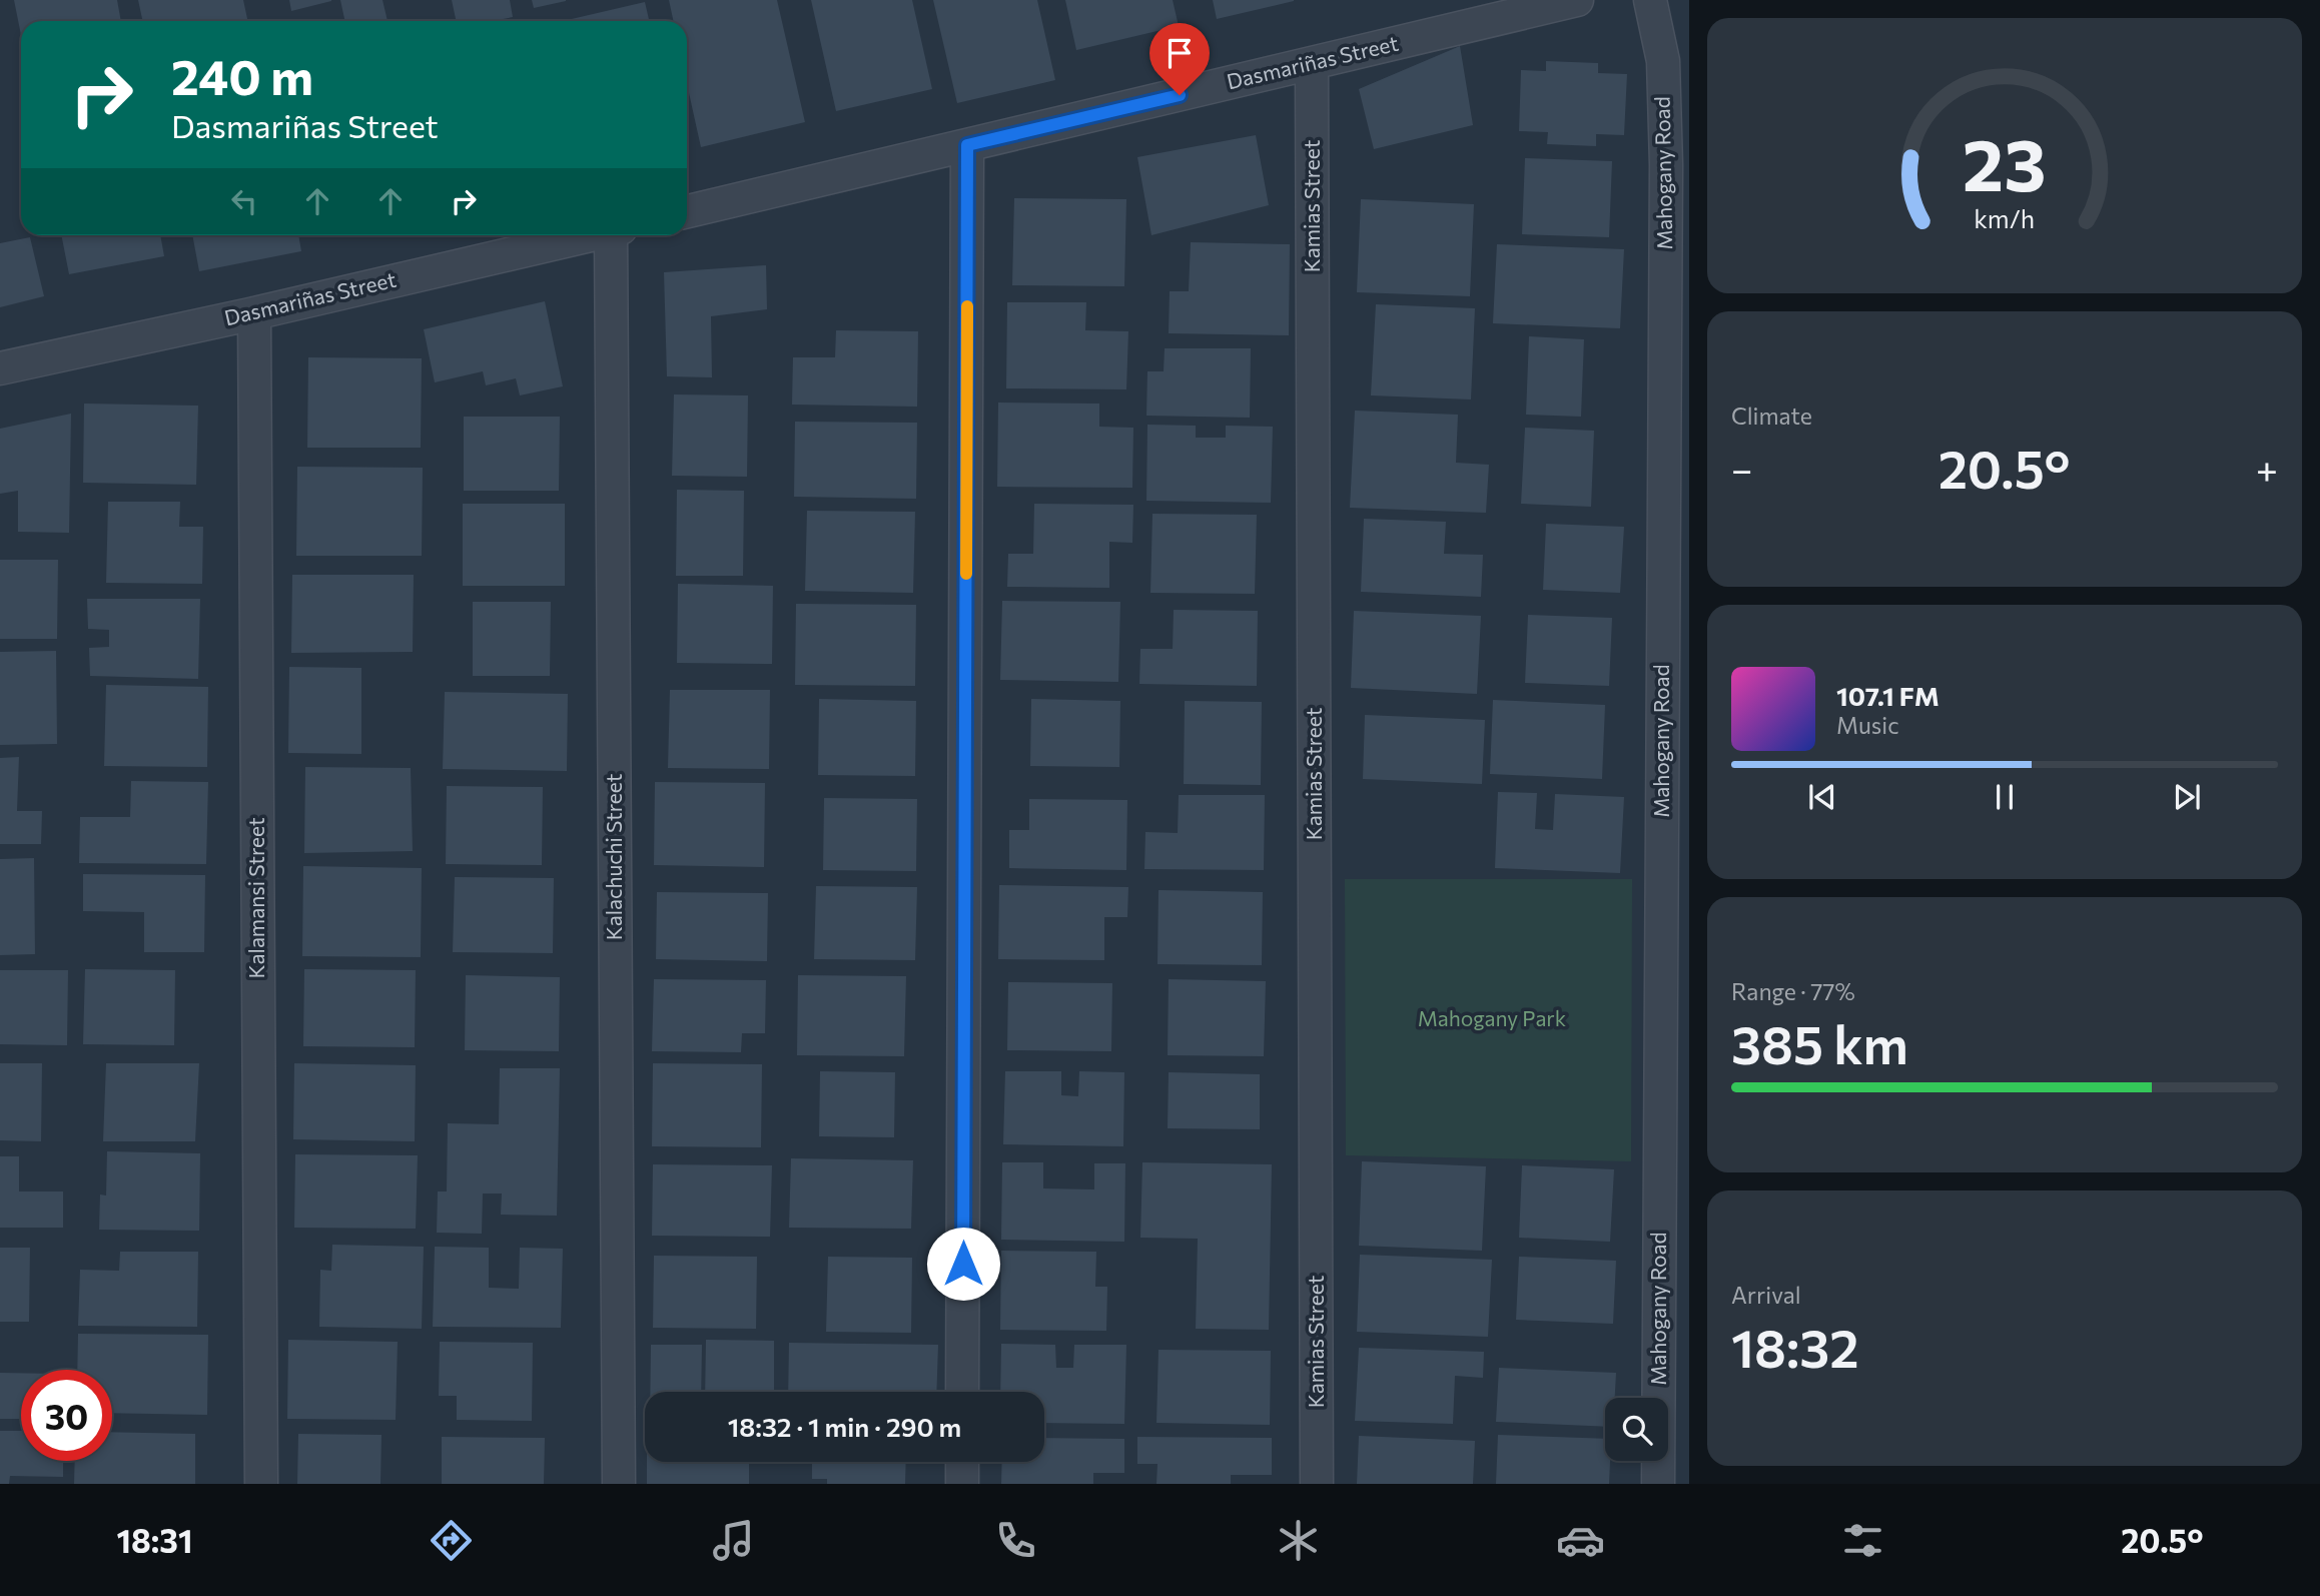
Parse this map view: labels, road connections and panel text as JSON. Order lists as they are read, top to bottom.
{
  "streets": {
    "street": [
      "Dasmariñas Street",
      "Mahogany Road",
      "Kamias Street",
      "Kalachuchi Street",
      "Kalamansi Street"
    ]
  },
  "crossings": [
    ["Dasmariñas Street", "Kamias Street"],
    ["Dasmariñas Street", "Kalamansi Street"]
  ],
  "parks": ["Mahogany Park"],
  "page": {
    "turn": ["240 m", "Dasmariñas Street"],
    "tile": [
      "Climate",
      ["Range · 77%", "385 km"],
      ["Arrival", "18:32"]
    ],
    "heat": ["−", "20.5°", "+"],
    "song": ["107.1 FM", "Music"],
    "limit": "30",
    "trip": "18:32 · 1 min · 290 m",
    "tabs": ["18:31", "20.5°"],
    "gauge": ["23", "km/h"]
  }
}
